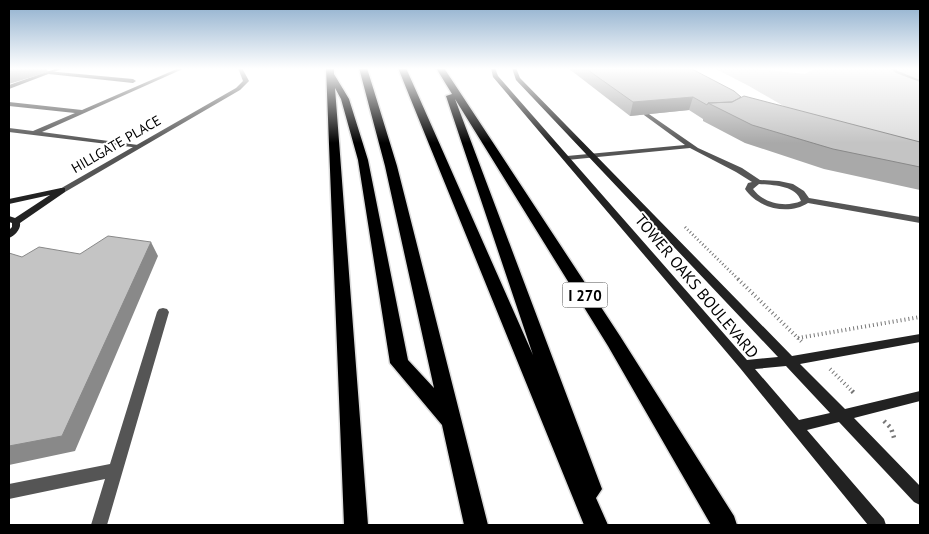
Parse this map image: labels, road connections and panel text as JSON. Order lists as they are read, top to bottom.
{
  "streets": {
    "highway": ["I 270"],
    "street": ["HILLGATE PLACE", "TOWER OAKS BOULEVARD"]
  }
}
